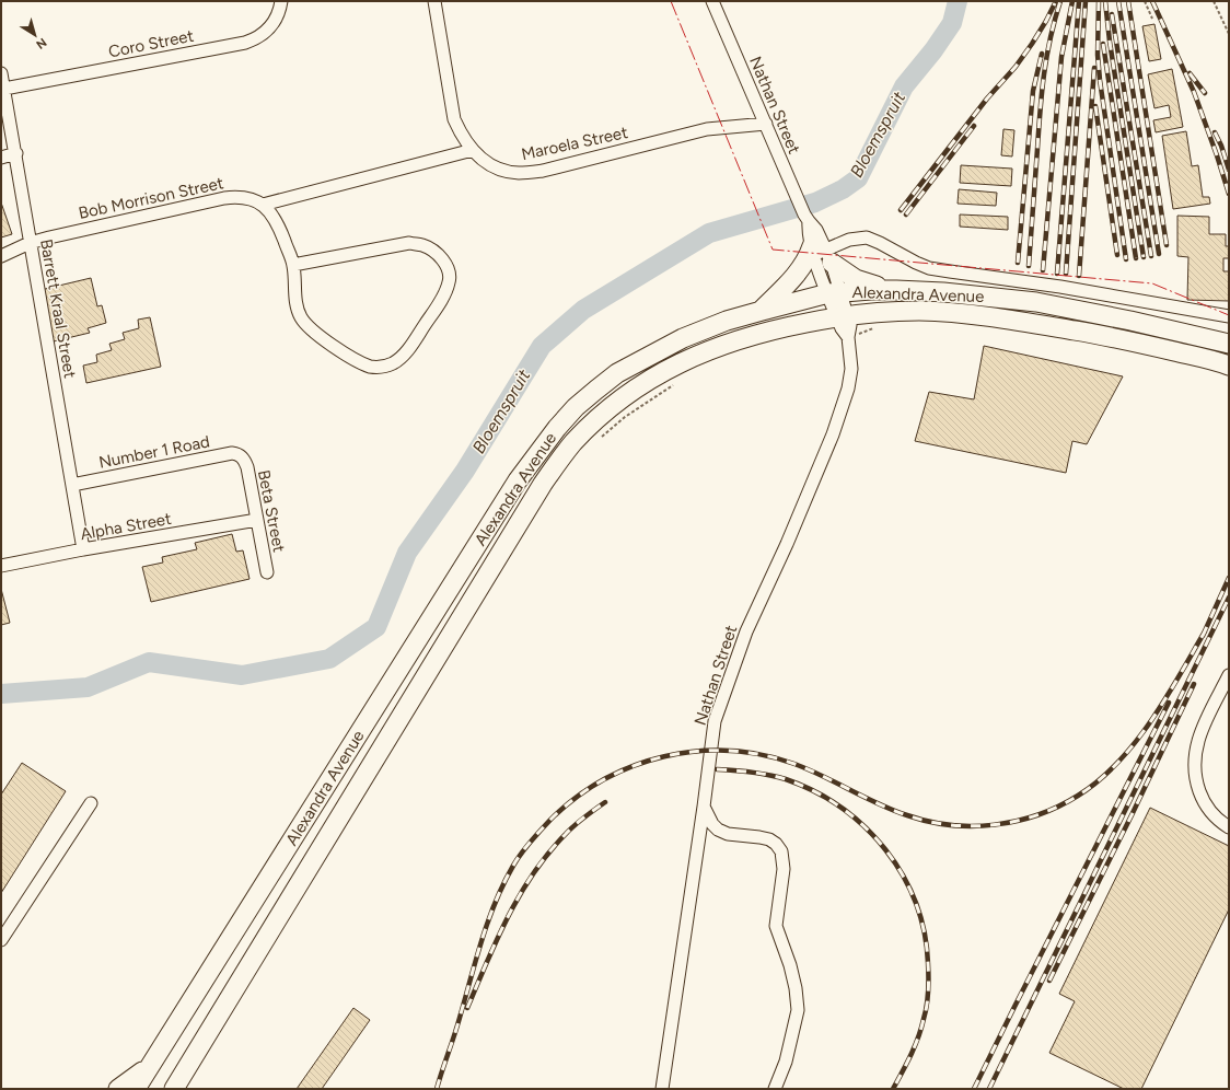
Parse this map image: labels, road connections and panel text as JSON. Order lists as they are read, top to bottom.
{
  "streets": {
    "highway": ["Alexandra Avenue"],
    "street": [
      "Coro Street",
      "Nathan Street",
      "Maroela Street",
      "Bob Morrison Street",
      "Barrett Kraal Street",
      "Number 1 Road",
      "Beta Street",
      "Alpha Street"
    ]
  },
  "crossings": [
    ["Coro Street", "Barrett Kraal Street"],
    ["Nathan Street", "Maroela Street"],
    ["Nathan Street", "Alexandra Avenue"],
    ["Bob Morrison Street", "Barrett Kraal Street"],
    ["Barrett Kraal Street", "Number 1 Road"],
    ["Barrett Kraal Street", "Alpha Street"],
    ["Number 1 Road", "Beta Street"],
    ["Beta Street", "Alpha Street"]
  ],
  "water": ["Bloemspruit"],
  "north": "bottom right"
}
